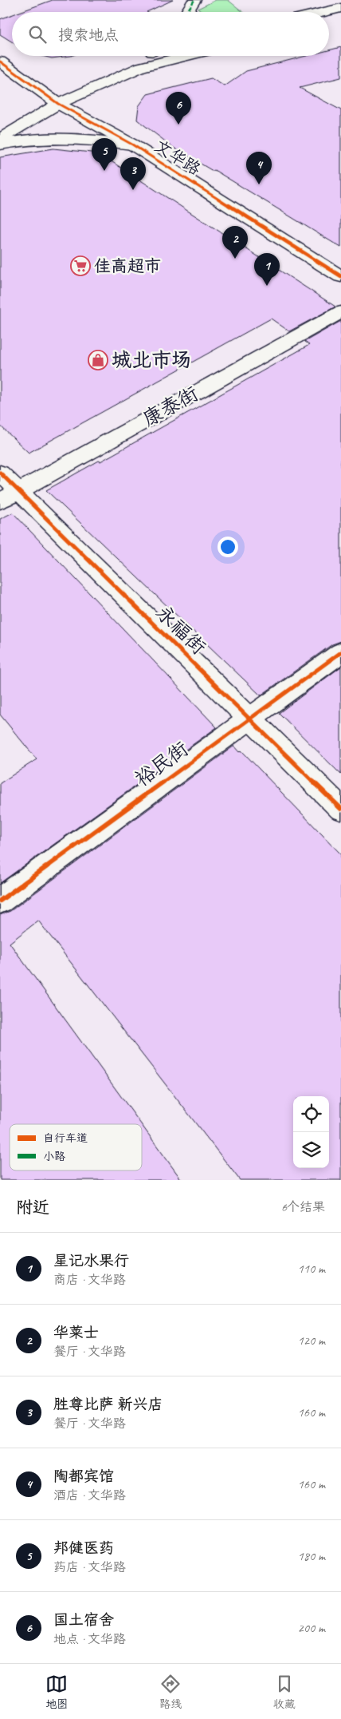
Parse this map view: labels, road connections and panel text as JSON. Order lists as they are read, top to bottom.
{
  "streets": {
    "street": [
      "文华路",
      "康泰街",
      "永福街",
      "裕民街"
    ]
  },
  "crossings": [
    ["康泰街", "永福街"],
    ["永福街", "裕民街"]
  ],
  "places": {
    "supermarket": ["佳高超市"],
    "shop": ["城北市场"]
  },
  "legend": ["自行车道", "小路"],
  "page": {
    "search": "搜索地点",
    "pins": [
      "6",
      "5",
      "4",
      "3",
      "2",
      "1"
    ],
    "heading": ["附近", "6个结果"],
    "list": [
      {
        "mark": "1",
        "name": "星记水果行",
        "note": "商店 · 文华路",
        "value": "110 m"
      },
      {
        "mark": "2",
        "name": "华莱士",
        "note": "餐厅 · 文华路",
        "value": "120 m"
      },
      {
        "mark": "3",
        "name": "胜尊比萨 新兴店",
        "note": "餐厅 · 文华路",
        "value": "160 m"
      },
      {
        "mark": "4",
        "name": "陶都宾馆",
        "note": "酒店 · 文华路",
        "value": "160 m"
      },
      {
        "mark": "5",
        "name": "邦健医药",
        "note": "药店 · 文华路",
        "value": "180 m"
      },
      {
        "mark": "6",
        "name": "国土宿舍",
        "note": "地点 · 文华路",
        "value": "200 m"
      }
    ],
    "nav": ["地图", "路线", "收藏"]
  }
}
